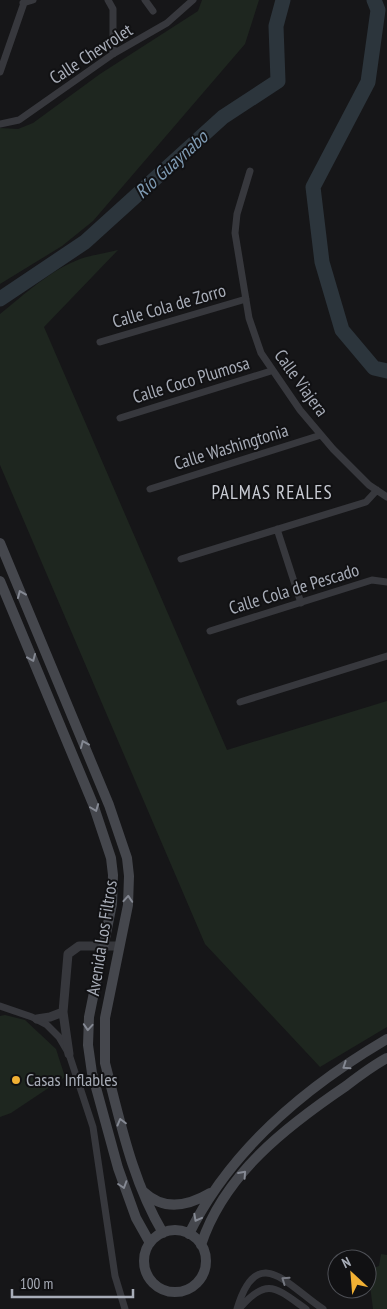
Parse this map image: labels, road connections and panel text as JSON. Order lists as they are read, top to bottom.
{
  "streets": {
    "main road": ["Avenida Los Filtros"],
    "street": [
      "Calle Chevrolet",
      "Calle Cola de Zorro",
      "Calle Coco Plumosa",
      "Calle Viajera",
      "Calle Washingtonia",
      "Calle Cola de Pescado"
    ]
  },
  "crossings": [
    ["Calle Cola de Zorro", "Calle Viajera"],
    ["Calle Coco Plumosa", "Calle Viajera"],
    ["Calle Viajera", "Calle Washingtonia"]
  ],
  "districts": ["PALMAS REALES"],
  "water": ["Río Guaynabo"],
  "places": ["Casas Inflables"],
  "scale_bar": "100 m",
  "north": "top left"
}
